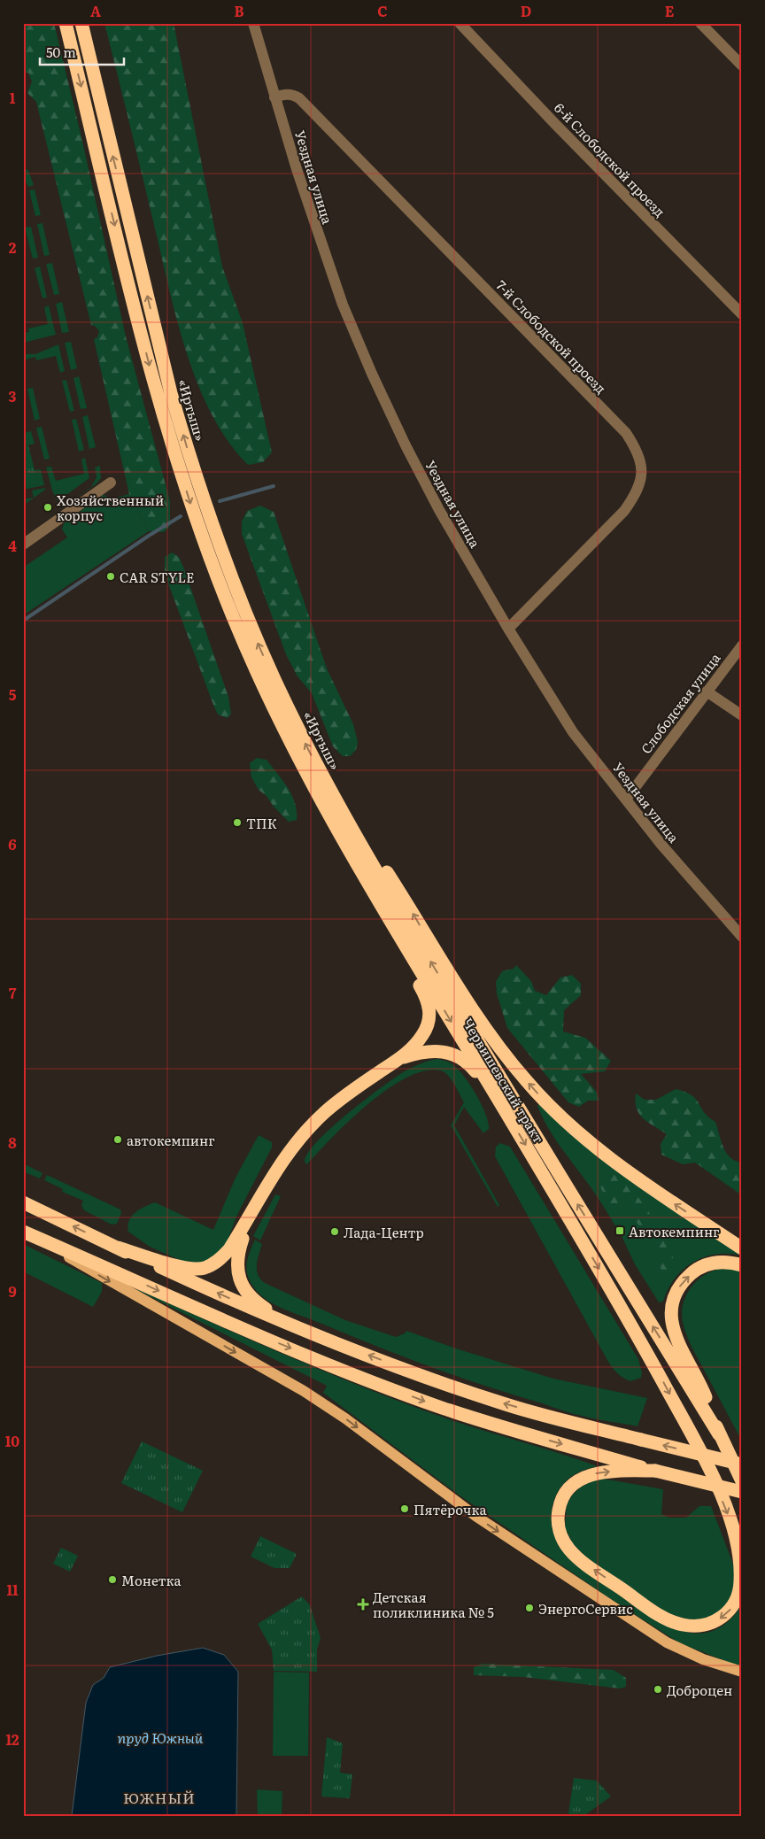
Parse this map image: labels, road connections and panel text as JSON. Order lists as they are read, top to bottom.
{
  "streets": {
    "highway": ["«Иртыш»", "Червишевский тракт"],
    "street": [
      "6-й Слободской проезд",
      "Уездная улица",
      "7-й Слободской проезд",
      "Слободская улица"
    ]
  },
  "crossings": [
    ["Уездная улица", "7-й Слободской проезд"],
    ["Уездная улица", "Слободская улица"],
    ["«Иртыш»", "Червишевский тракт"]
  ],
  "districts": ["ЮЖНЫЙ"],
  "water": ["пруд Южный"],
  "places": {
    "other": [
      "Хозяйственный корпус",
      "CAR STYLE",
      "ТПК",
      "автокемпинг",
      "Лада-Центр",
      "Пятёрочка",
      "Монетка",
      "ЭнергоСервис",
      "Доброцен"
    ],
    "transit": ["Автокемпинг"],
    "health": ["Детская поликлиника № 5"]
  },
  "scale_bar": "50 m",
  "grid": {
    "columns": [
      "A",
      "B",
      "C",
      "D",
      "E"
    ],
    "rows": [
      "1",
      "2",
      "3",
      "4",
      "5",
      "6",
      "7",
      "8",
      "9",
      "10",
      "11",
      "12"
    ]
  }
}
